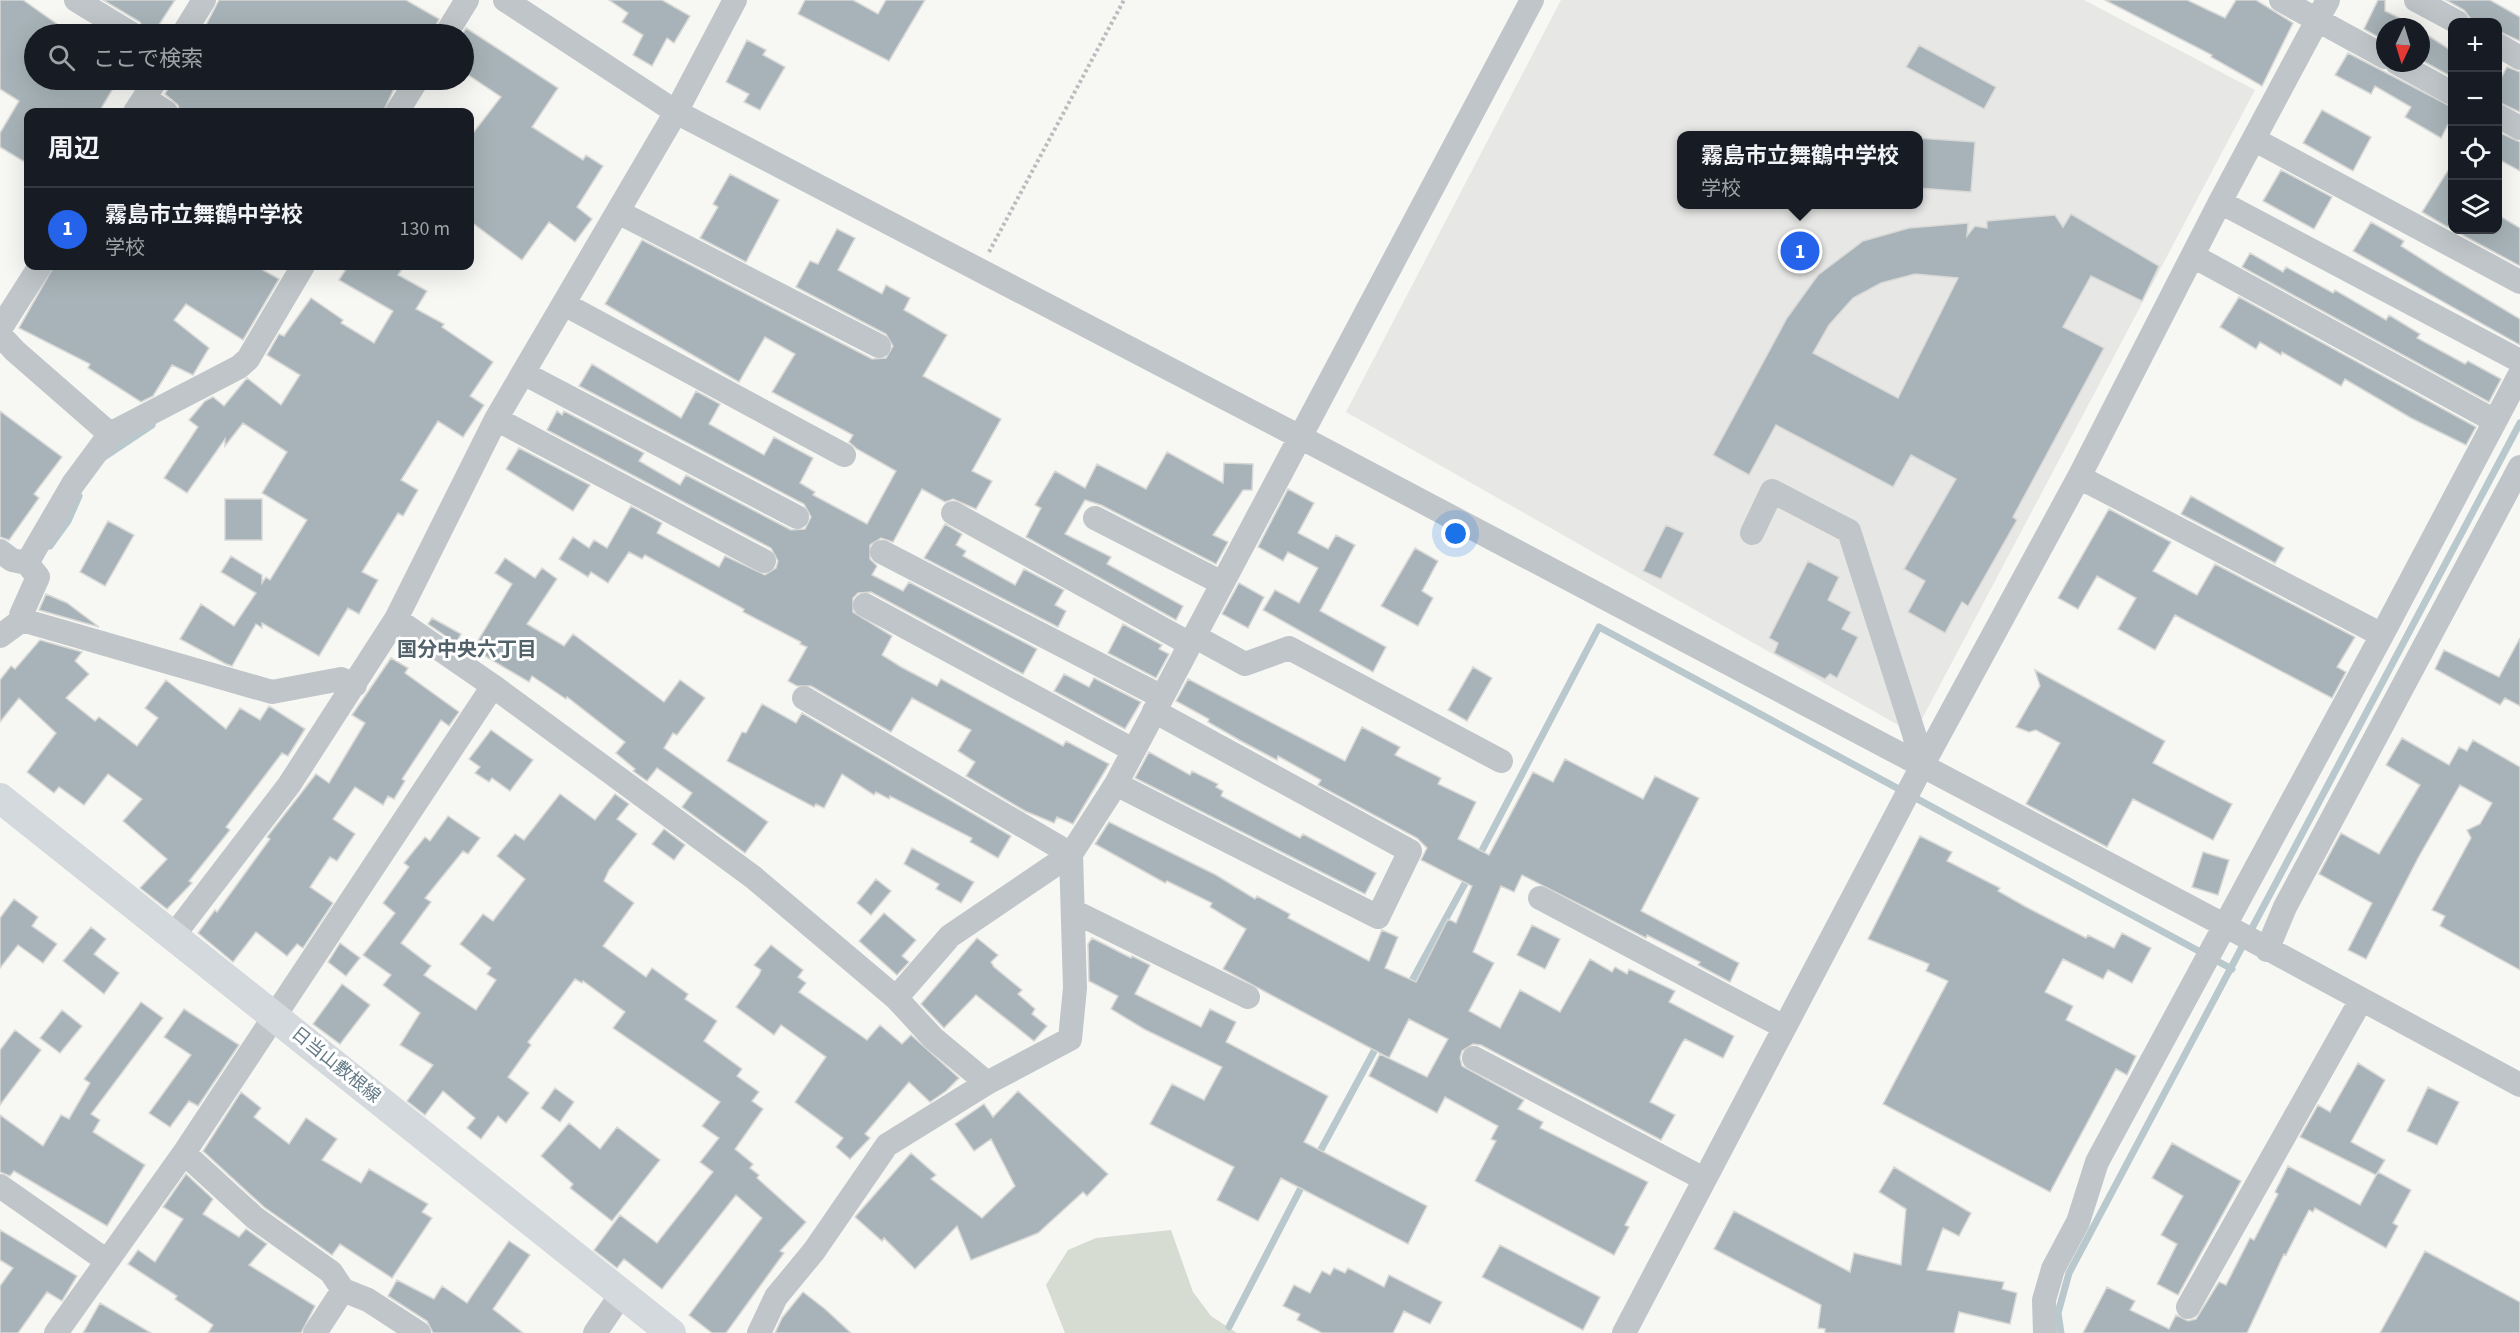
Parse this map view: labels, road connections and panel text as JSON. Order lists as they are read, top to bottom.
{
  "streets": {
    "main road": ["日当山敷根線"]
  },
  "districts": ["国分中央六丁目"],
  "north": "bottom",
  "page": {
    "map_buttons": ["+", "−"],
    "search": "ここで検索",
    "heading": "周辺",
    "popup": ["霧島市立舞鶴中学校", "学校"],
    "list": [
      {
        "mark": "1",
        "name": "霧島市立舞鶴中学校",
        "note": "学校",
        "value": "130 m"
      }
    ],
    "pins": "1"
  }
}
